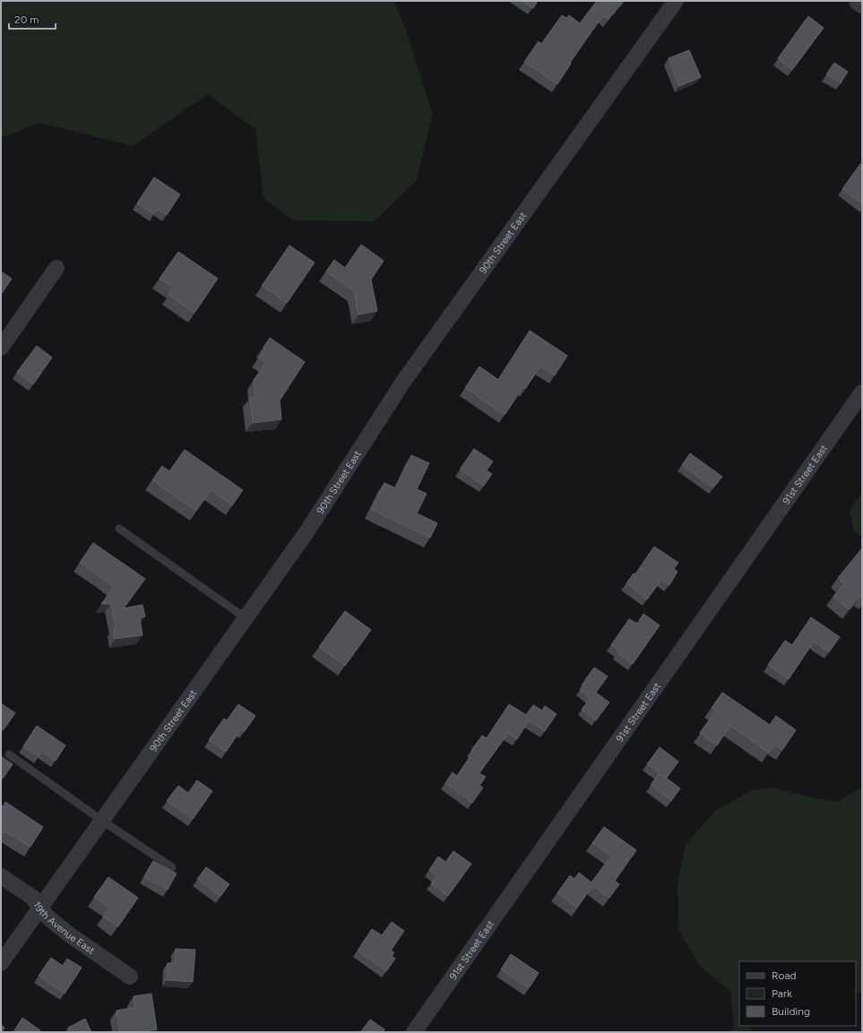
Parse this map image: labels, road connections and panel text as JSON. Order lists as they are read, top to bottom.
{
  "streets": {
    "street": ["90th Street East", "91st Street East", "19th Avenue East"]
  },
  "crossings": [
    ["90th Street East", "19th Avenue East"]
  ],
  "legend": ["Road", "Park", "Building"],
  "scale_bar": "20 m"
}
